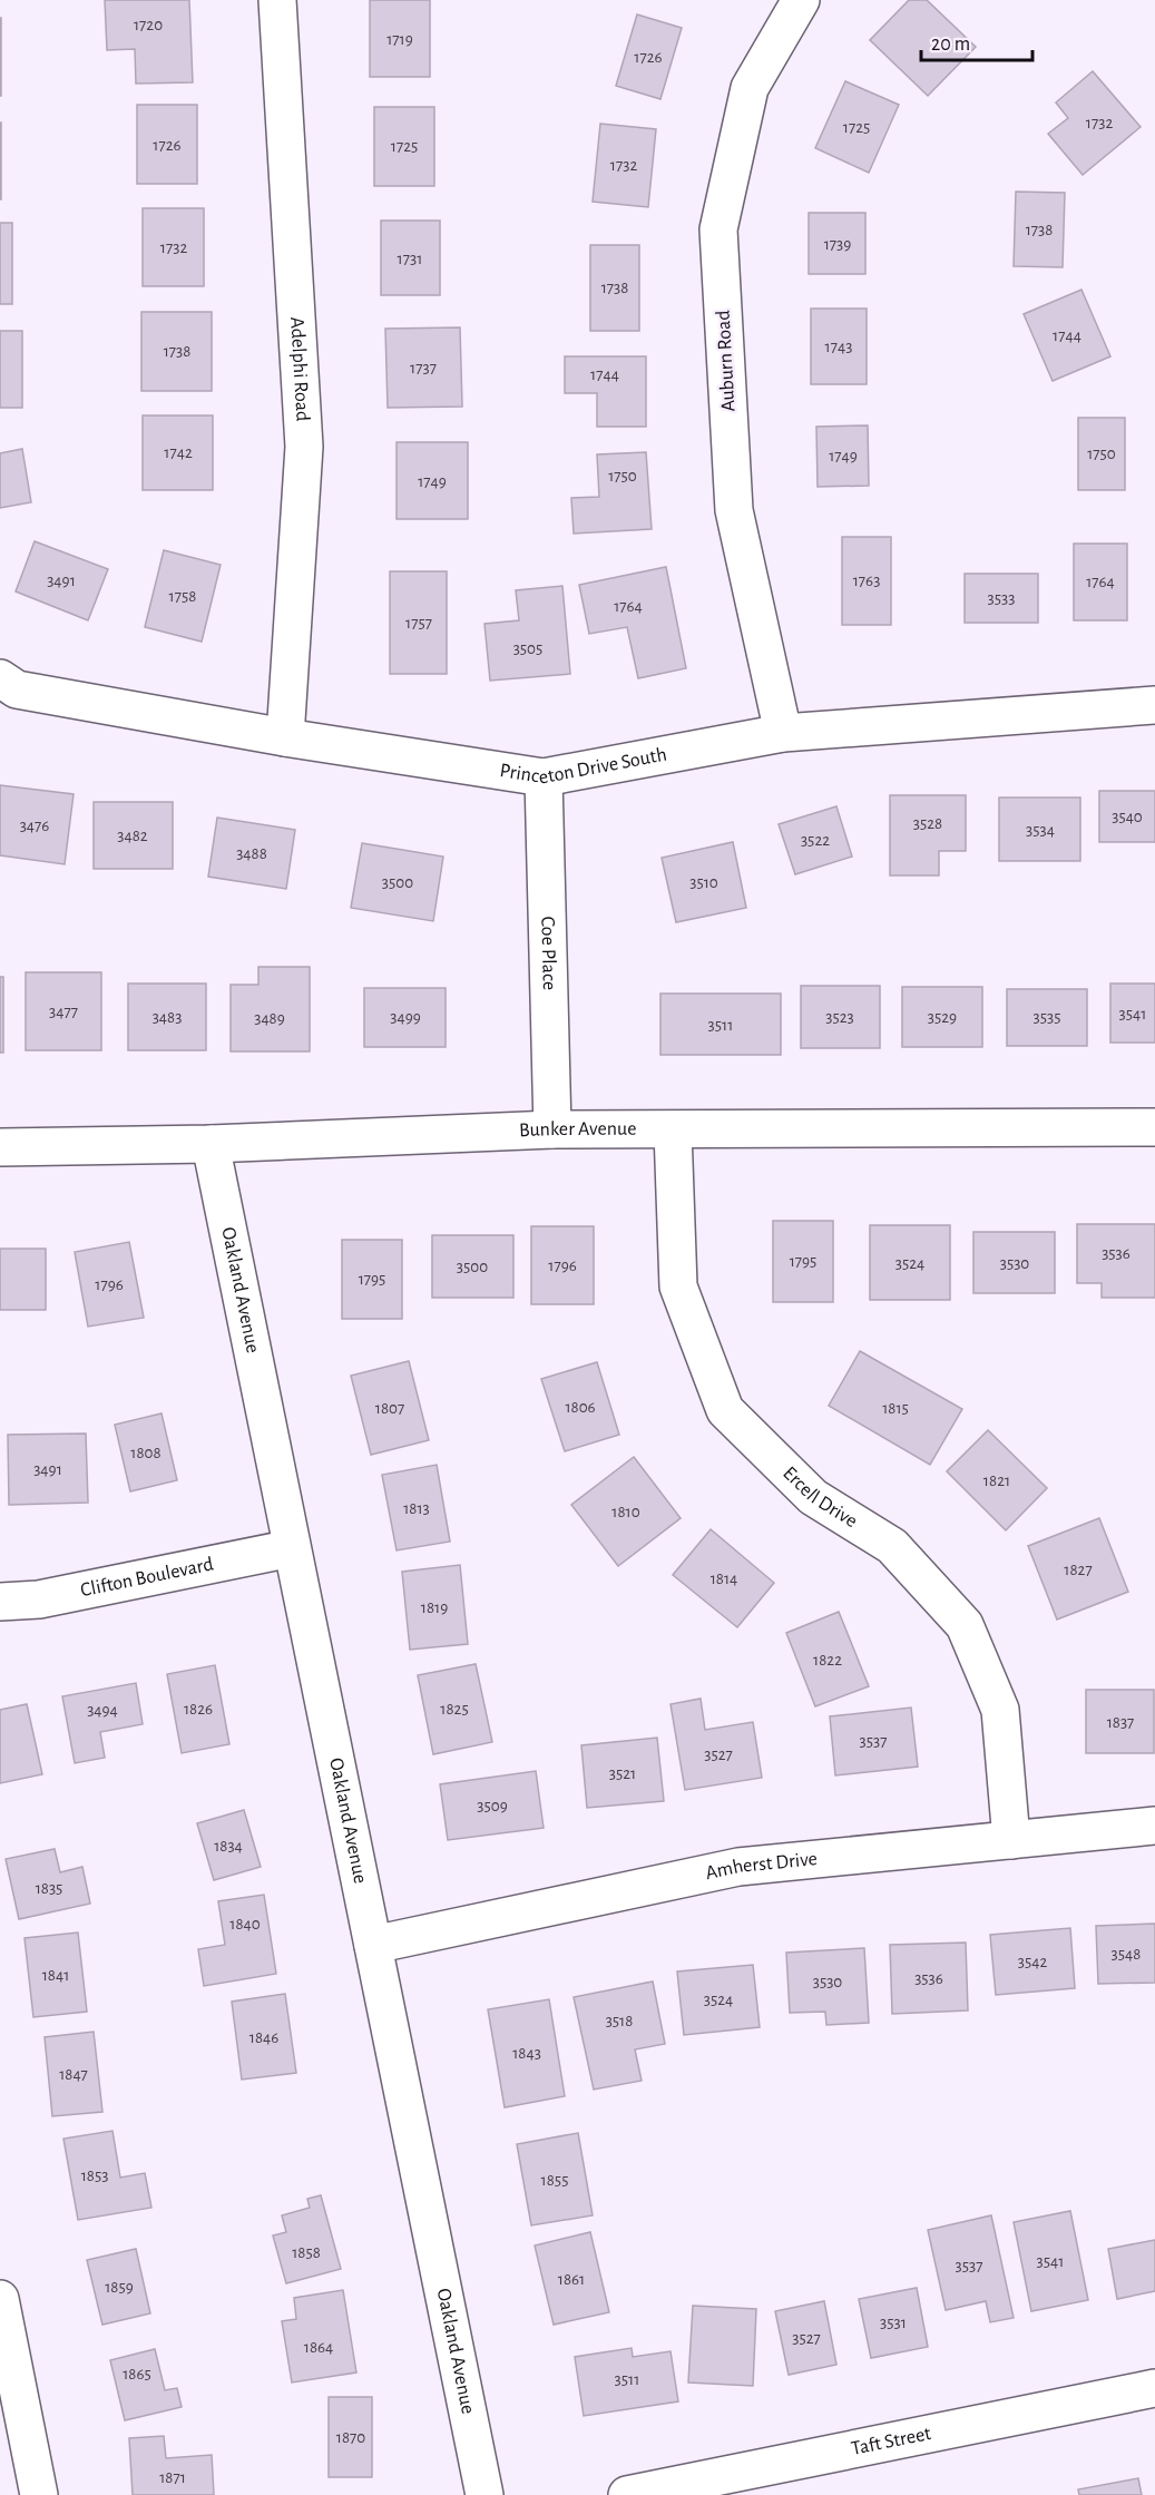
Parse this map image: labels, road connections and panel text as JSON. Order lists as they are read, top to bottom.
{
  "streets": {
    "street": [
      "Auburn Road",
      "Adelphi Road",
      "Princeton Drive South",
      "Coe Place",
      "Bunker Avenue",
      "Oakland Avenue",
      "Ercell Drive",
      "Clifton Boulevard",
      "Amherst Drive",
      "Taft Street"
    ]
  },
  "crossings": [
    ["Auburn Road", "Princeton Drive South"],
    ["Adelphi Road", "Princeton Drive South"],
    ["Princeton Drive South", "Coe Place"],
    ["Coe Place", "Bunker Avenue"],
    ["Bunker Avenue", "Oakland Avenue"],
    ["Bunker Avenue", "Ercell Drive"],
    ["Oakland Avenue", "Clifton Boulevard"],
    ["Oakland Avenue", "Amherst Drive"],
    ["Ercell Drive", "Amherst Drive"]
  ],
  "house_numbers": [
    "1720",
    "1719",
    "1726",
    "1732",
    "1725",
    "1726",
    "1725",
    "1732",
    "1738",
    "1739",
    "1732",
    "1731",
    "1738",
    "1744",
    "1743",
    "1738",
    "1737",
    "1744",
    "1742",
    "1750",
    "1749",
    "1750",
    "1749",
    "3491",
    "1763",
    "1764",
    "1758",
    "3533",
    "1764",
    "1757",
    "3505",
    "3540",
    "3528",
    "3476",
    "3534",
    "3482",
    "3522",
    "3488",
    "3500",
    "3510",
    "3477",
    "3541",
    "3483",
    "3499",
    "3523",
    "3529",
    "3535",
    "3489",
    "3511",
    "3536",
    "1795",
    "3524",
    "3530",
    "1796",
    "3500",
    "1795",
    "1796",
    "1806",
    "1807",
    "1815",
    "1808",
    "3491",
    "1821",
    "1813",
    "1810",
    "1827",
    "1814",
    "1819",
    "1822",
    "1826",
    "1825",
    "3494",
    "1837",
    "3537",
    "3527",
    "3521",
    "3509",
    "1834",
    "1835",
    "1840",
    "3548",
    "3542",
    "1841",
    "3536",
    "3530",
    "3524",
    "3518",
    "1846",
    "1843",
    "1847",
    "1853",
    "1855",
    "1858",
    "3541",
    "3537",
    "1861",
    "1859",
    "3531",
    "3527",
    "1864",
    "1865",
    "3511",
    "1870",
    "1871"
  ],
  "scale_bar": "20 m"
}
